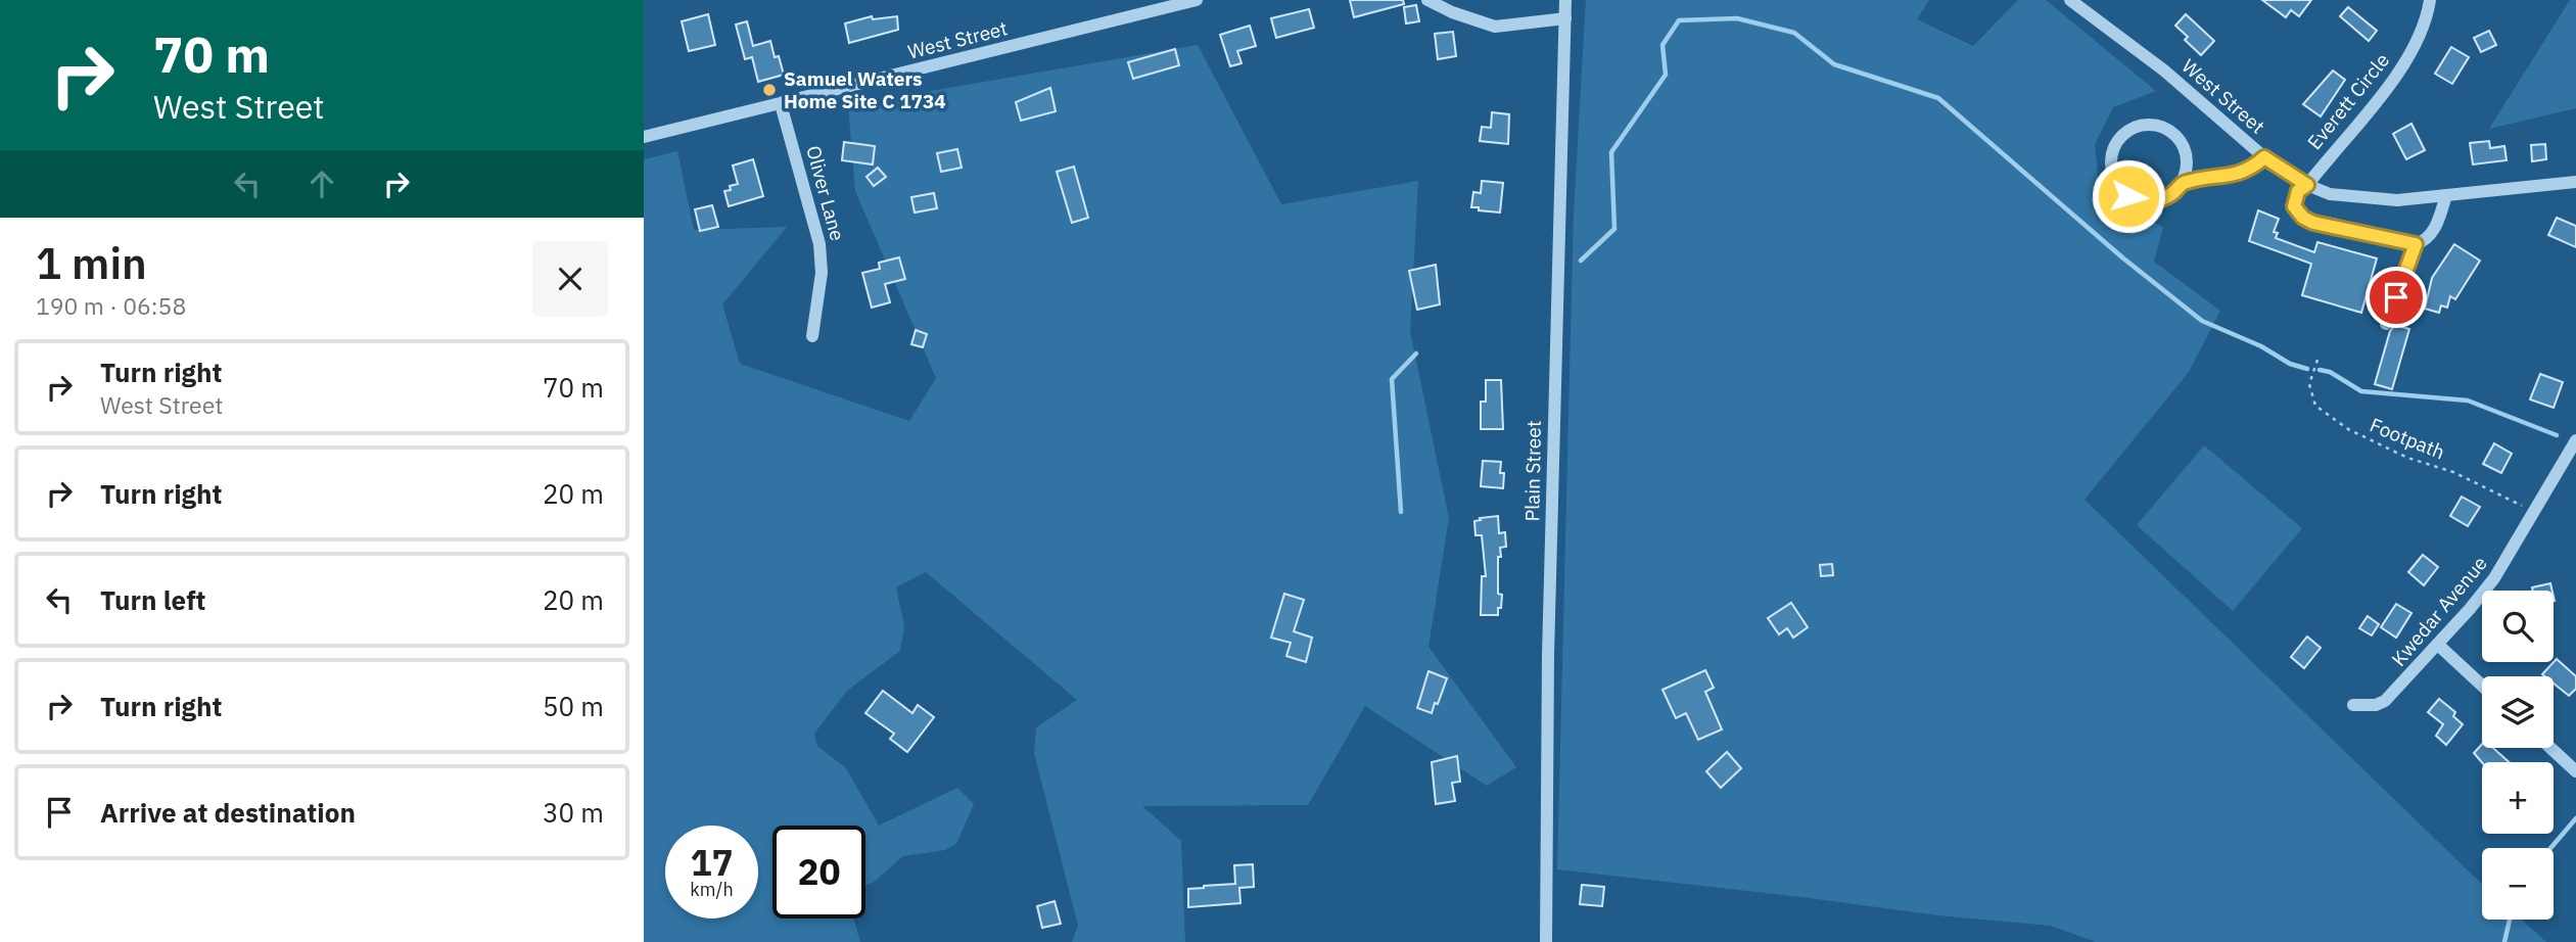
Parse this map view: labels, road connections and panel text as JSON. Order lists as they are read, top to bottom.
{
  "streets": {
    "street": [
      "West Street",
      "Everett Circle",
      "Oliver Lane",
      "Plain Street",
      "Kwedar Avenue"
    ],
    "path": ["Footpath"]
  },
  "crossings": [
    ["West Street", "Everett Circle"],
    ["West Street", "Oliver Lane"],
    ["Footpath", "Kwedar Avenue"]
  ],
  "places": ["Samuel Waters Home Site C 1734"],
  "page": {
    "turn": ["70 m", "West Street"],
    "heading": ["1 min", "190 m · 06:58"],
    "list": [
      {
        "name": "Turn right",
        "note": "West Street",
        "value": "70 m"
      },
      {
        "name": "Turn right",
        "value": "20 m"
      },
      {
        "name": "Turn left",
        "value": "20 m"
      },
      {
        "name": "Turn right",
        "value": "50 m"
      },
      {
        "name": "Arrive at destination",
        "value": "30 m"
      }
    ],
    "map_buttons": ["+", "−"],
    "speed": "17 km/h",
    "limit": "20"
  }
}
